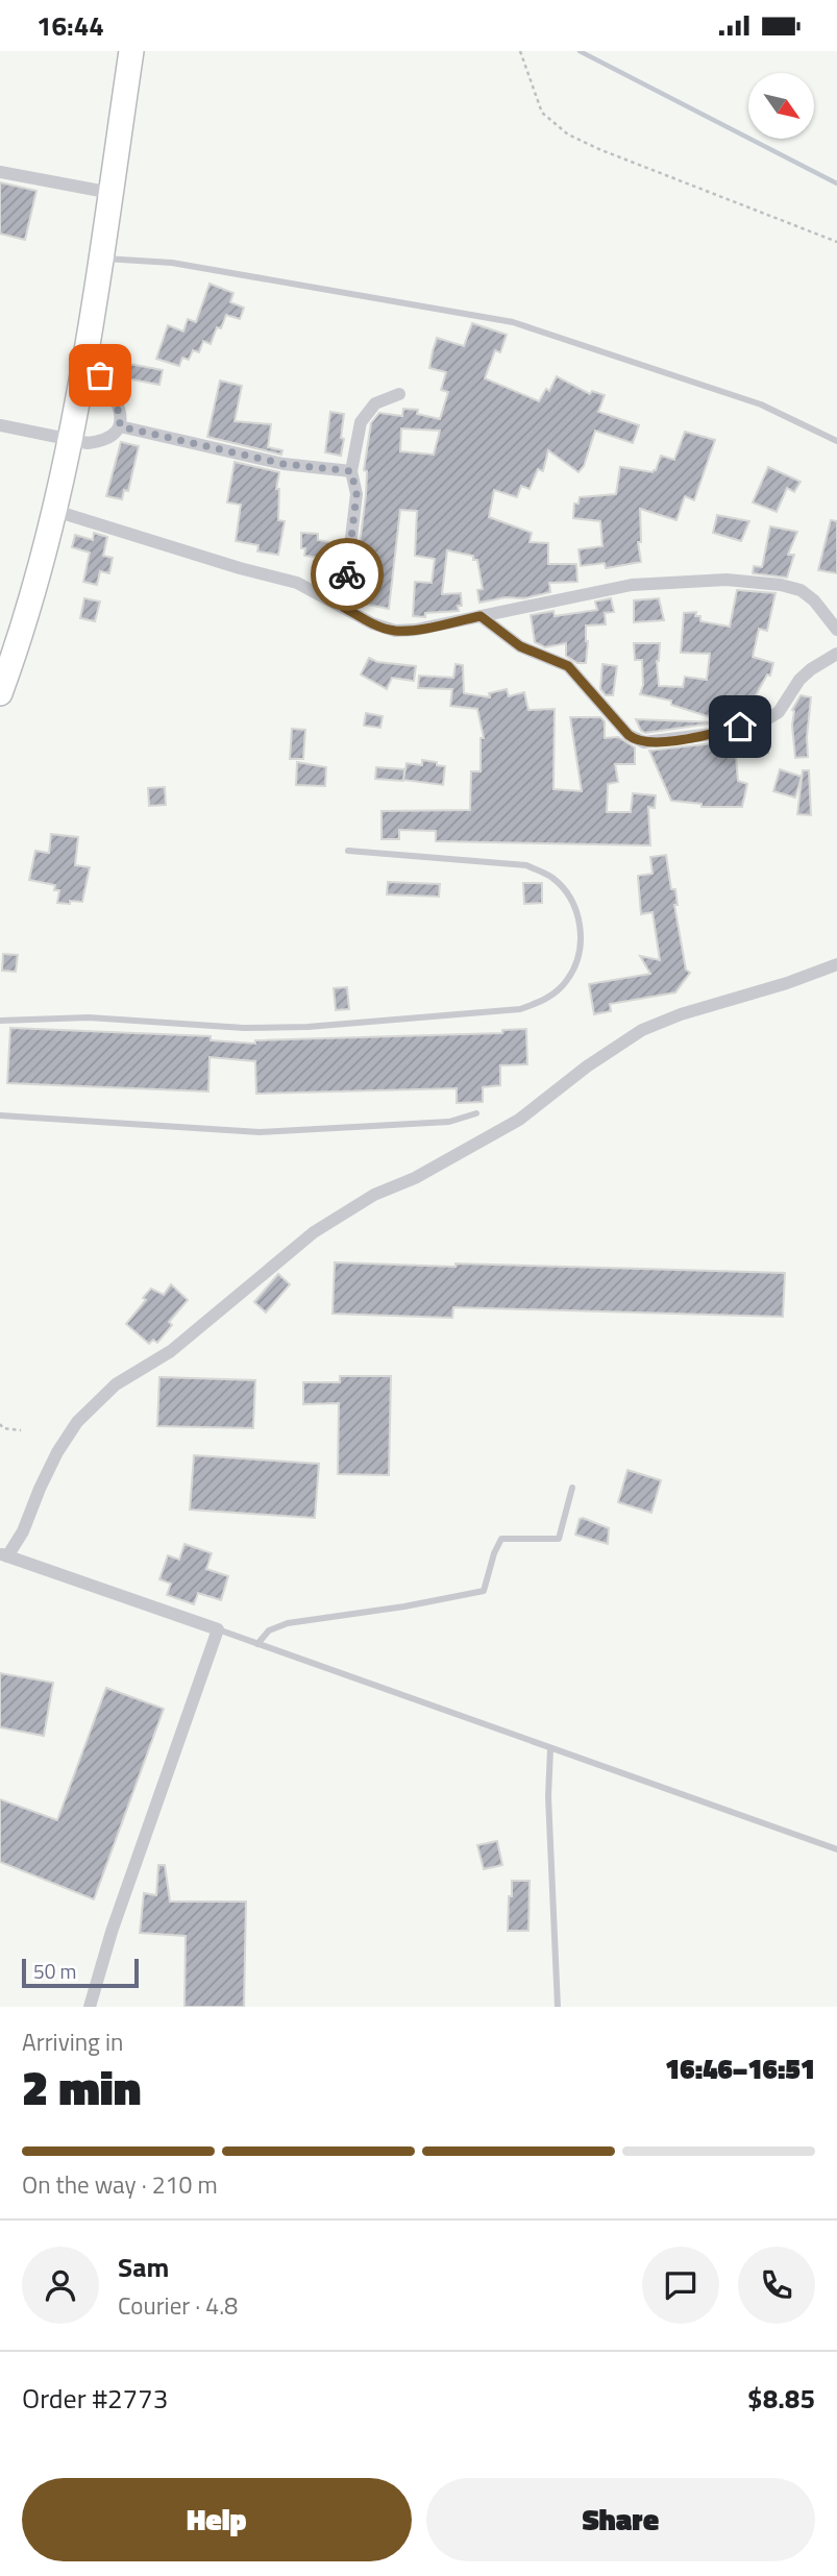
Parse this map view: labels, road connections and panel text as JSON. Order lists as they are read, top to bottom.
{
  "scale_bar": "50 m",
  "north": "bottom right",
  "page": {
    "status": "16:44",
    "scale": "50 m",
    "heading": ["2 min", "Arriving in", "16:46–16:51"],
    "panel": [
      "Sam",
      "Courier · 4.8",
      "Order #2773",
      "$8.85"
    ],
    "bar": "On the way · 210 m",
    "buttons": ["Help", "Share"]
  }
}
